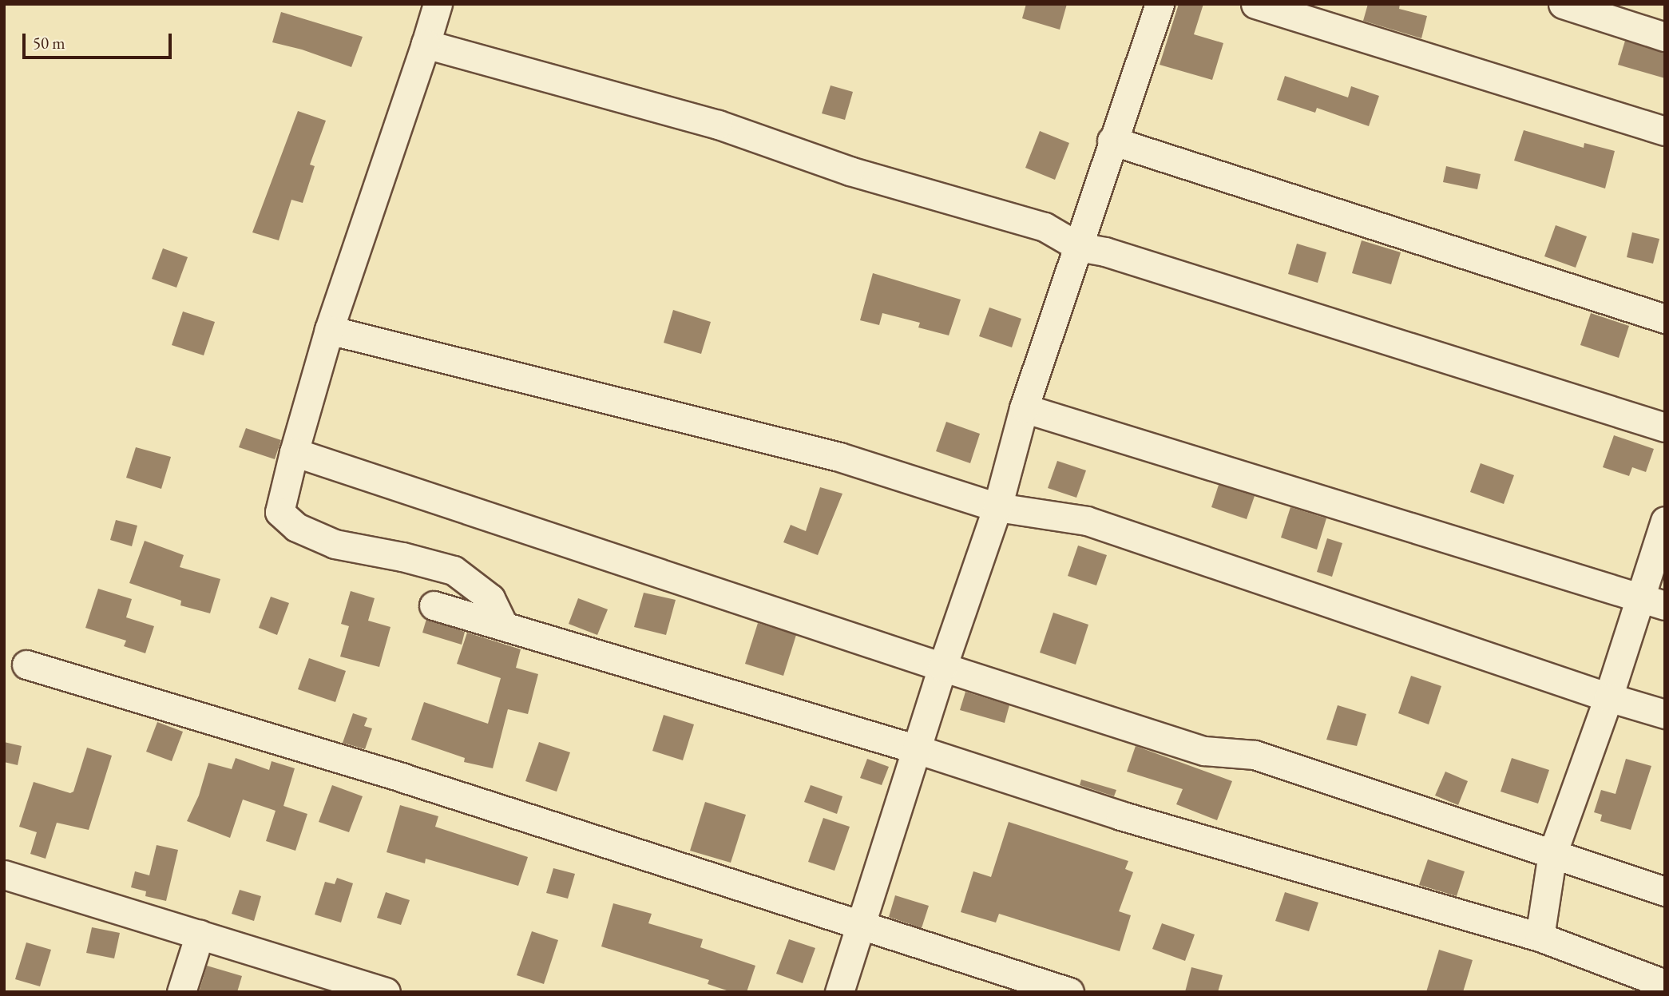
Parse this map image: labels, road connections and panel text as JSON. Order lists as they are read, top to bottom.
{
  "scale_bar": "50 m"
}
